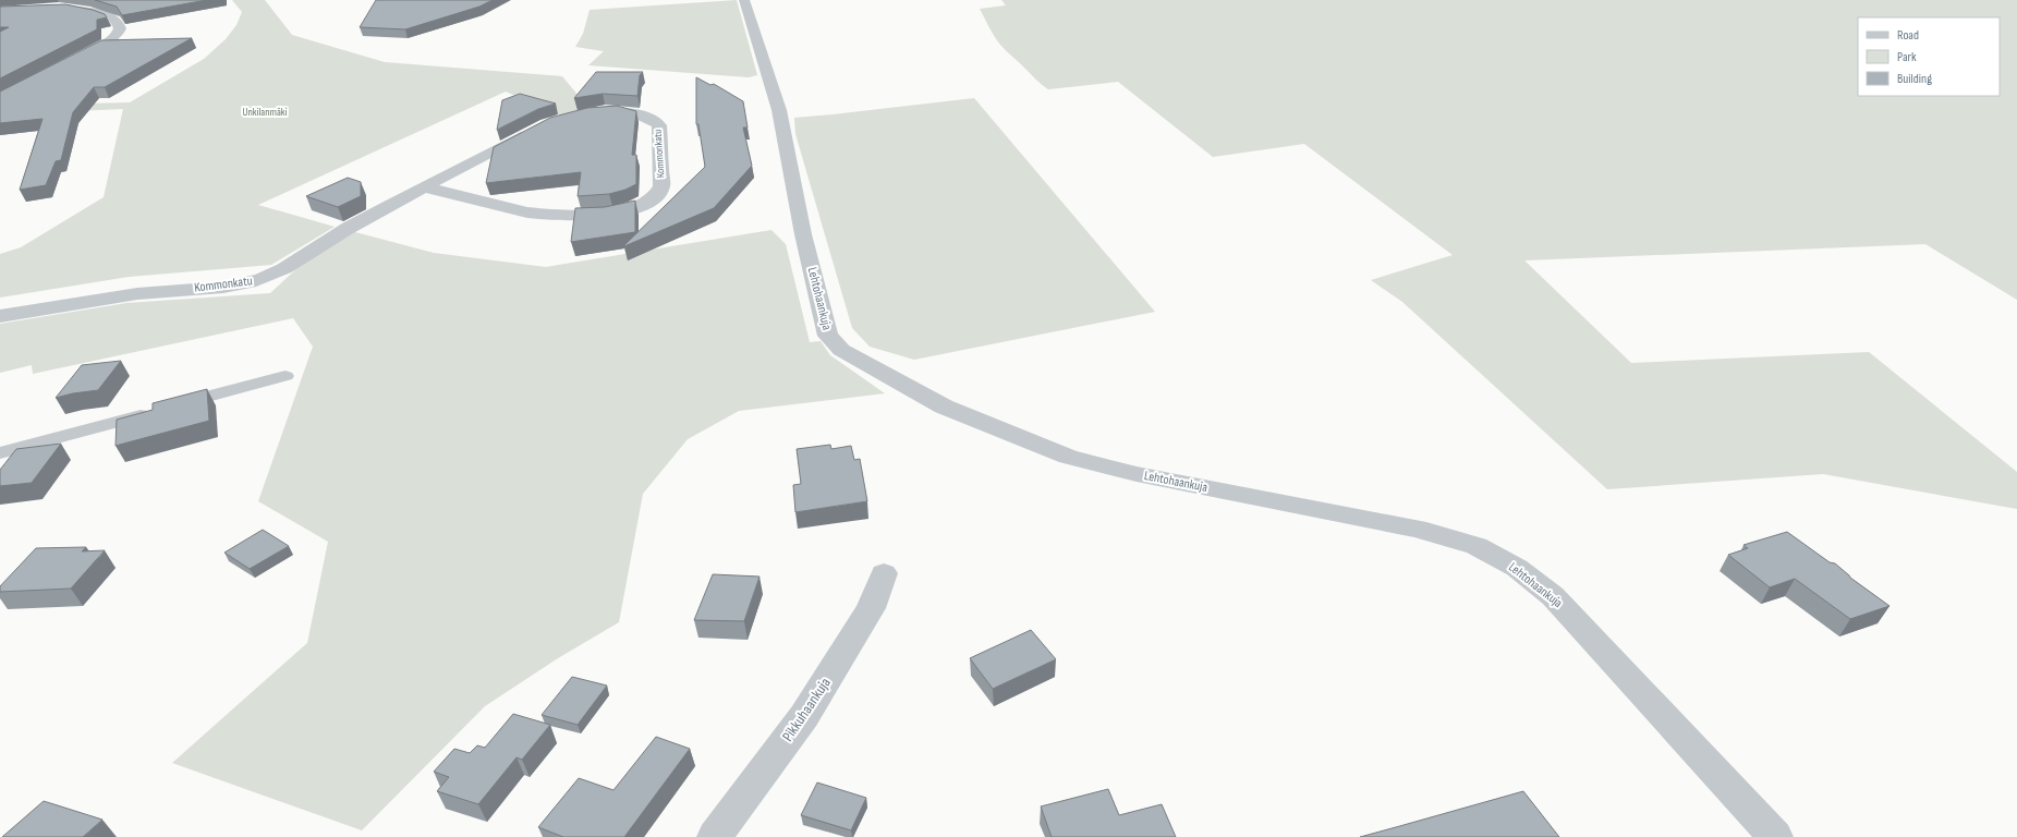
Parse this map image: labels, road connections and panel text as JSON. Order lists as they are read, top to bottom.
{
  "streets": {
    "street": ["Kommonkatu", "Lehtohaankuja", "Pikkuhaankuja"]
  },
  "parks": ["Unkilanmäki"],
  "legend": ["Road", "Park", "Building"]
}
